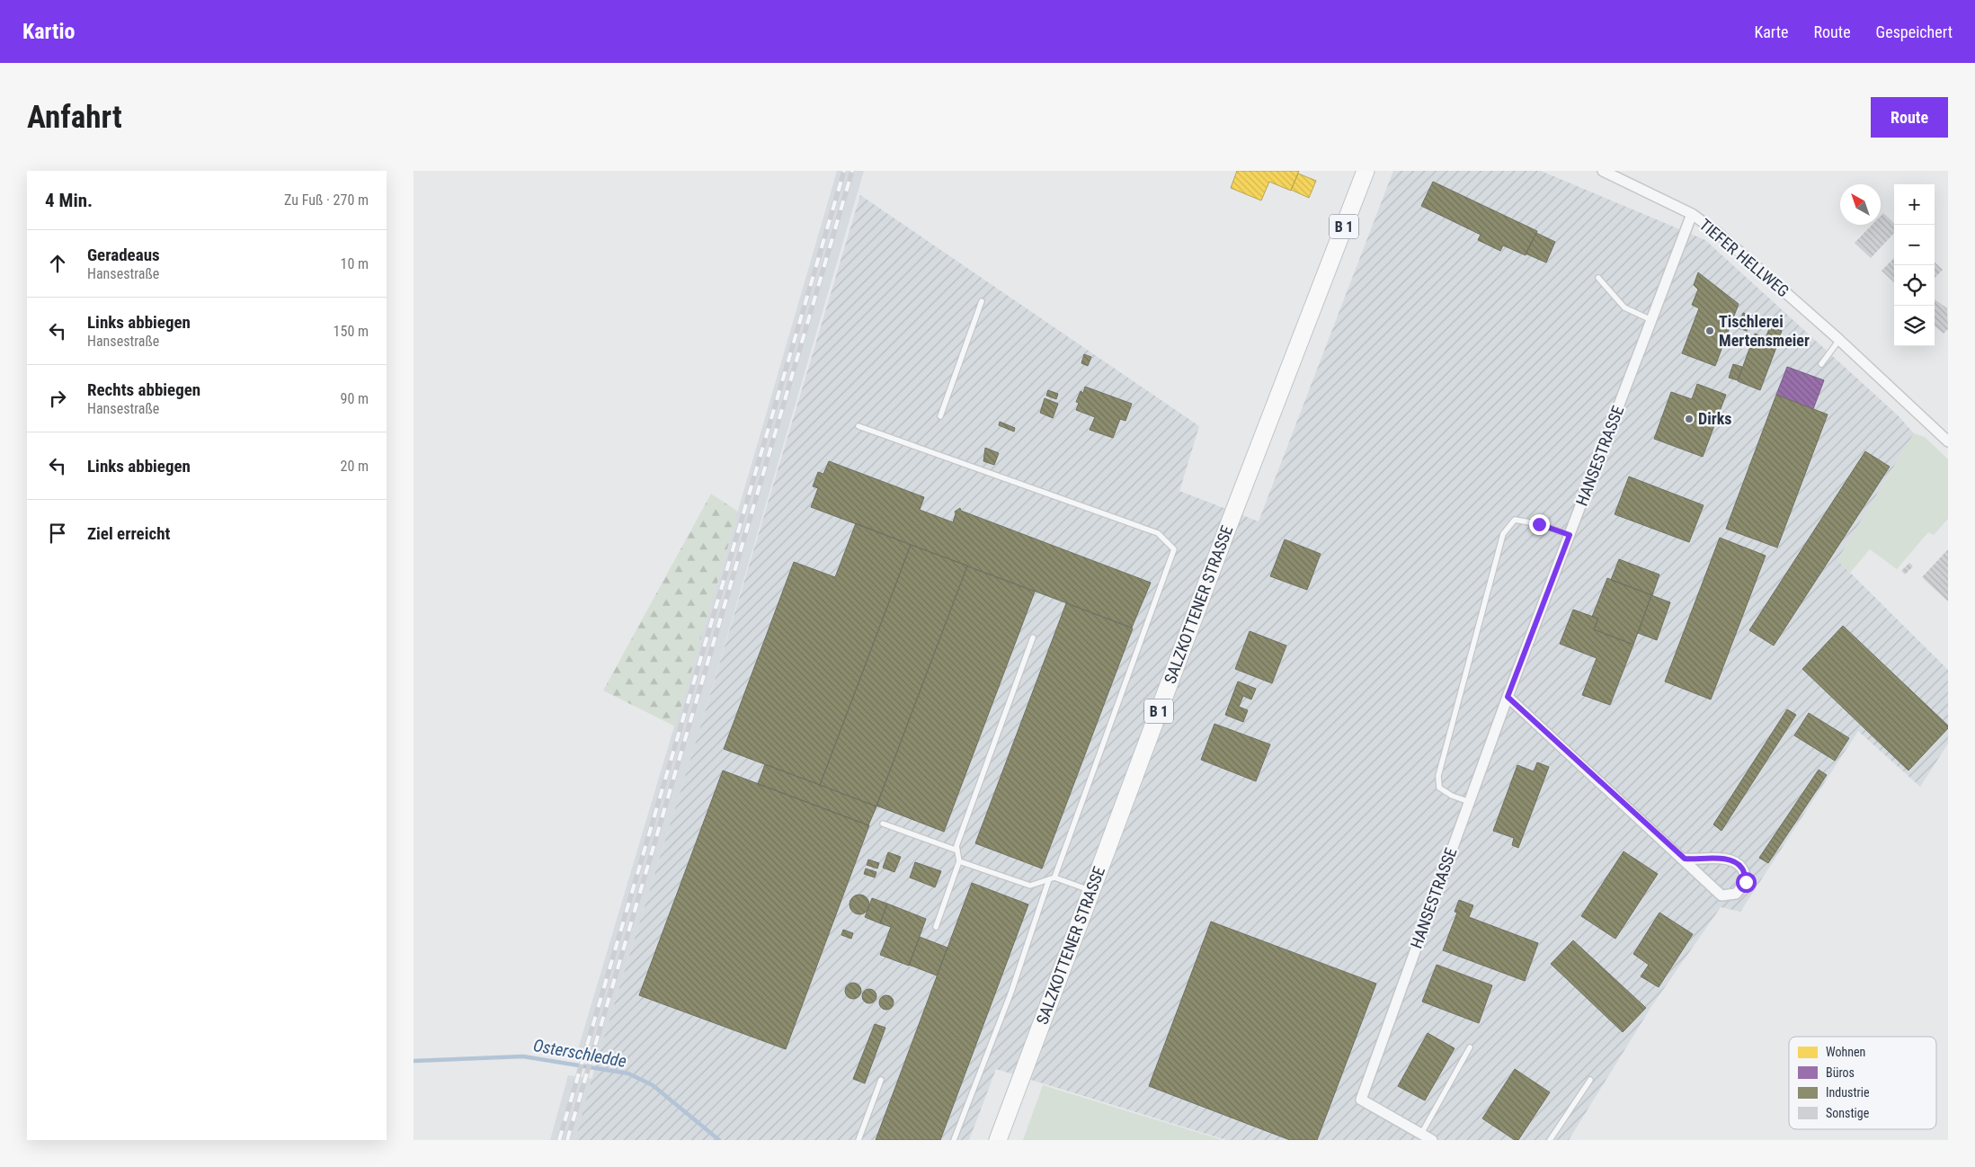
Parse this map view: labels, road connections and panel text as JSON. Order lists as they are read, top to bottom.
{
  "streets": {
    "main road": ["B 1", "SALZKOTTENER STRASSE"],
    "street": ["TIEFER HELLWEG", "HANSESTRASSE"]
  },
  "crossings": [
    ["TIEFER HELLWEG", "HANSESTRASSE"]
  ],
  "water": ["Osterschledde"],
  "places": ["Tischlerei Mertensmeier", "Dirks"],
  "legend": [
    "Wohnen",
    "Büros",
    "Industrie",
    "Sonstige"
  ],
  "north": "top left",
  "page": {
    "header": "Kartio",
    "nav": ["Karte", "Route", "Gespeichert"],
    "buttons": "Route",
    "title": "Anfahrt",
    "heading": ["4 Min.", "Zu Fuß · 270 m"],
    "map_buttons": ["+", "−"],
    "list": [
      ["Geradeaus", "Hansestraße", "10 m"],
      ["Links abbiegen", "Hansestraße", "150 m"],
      ["Rechts abbiegen", "Hansestraße", "90 m"],
      ["Links abbiegen", "20 m"],
      "Ziel erreicht"
    ]
  }
}
